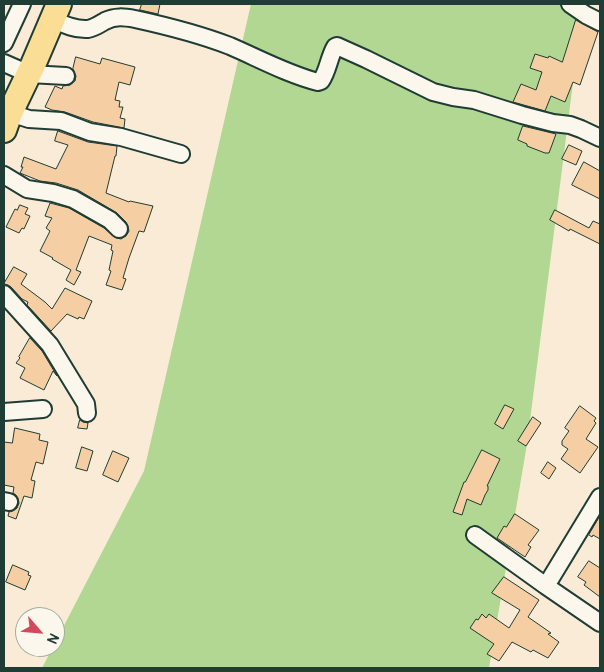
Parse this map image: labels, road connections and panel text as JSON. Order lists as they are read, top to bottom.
{
  "north": "bottom right"
}
